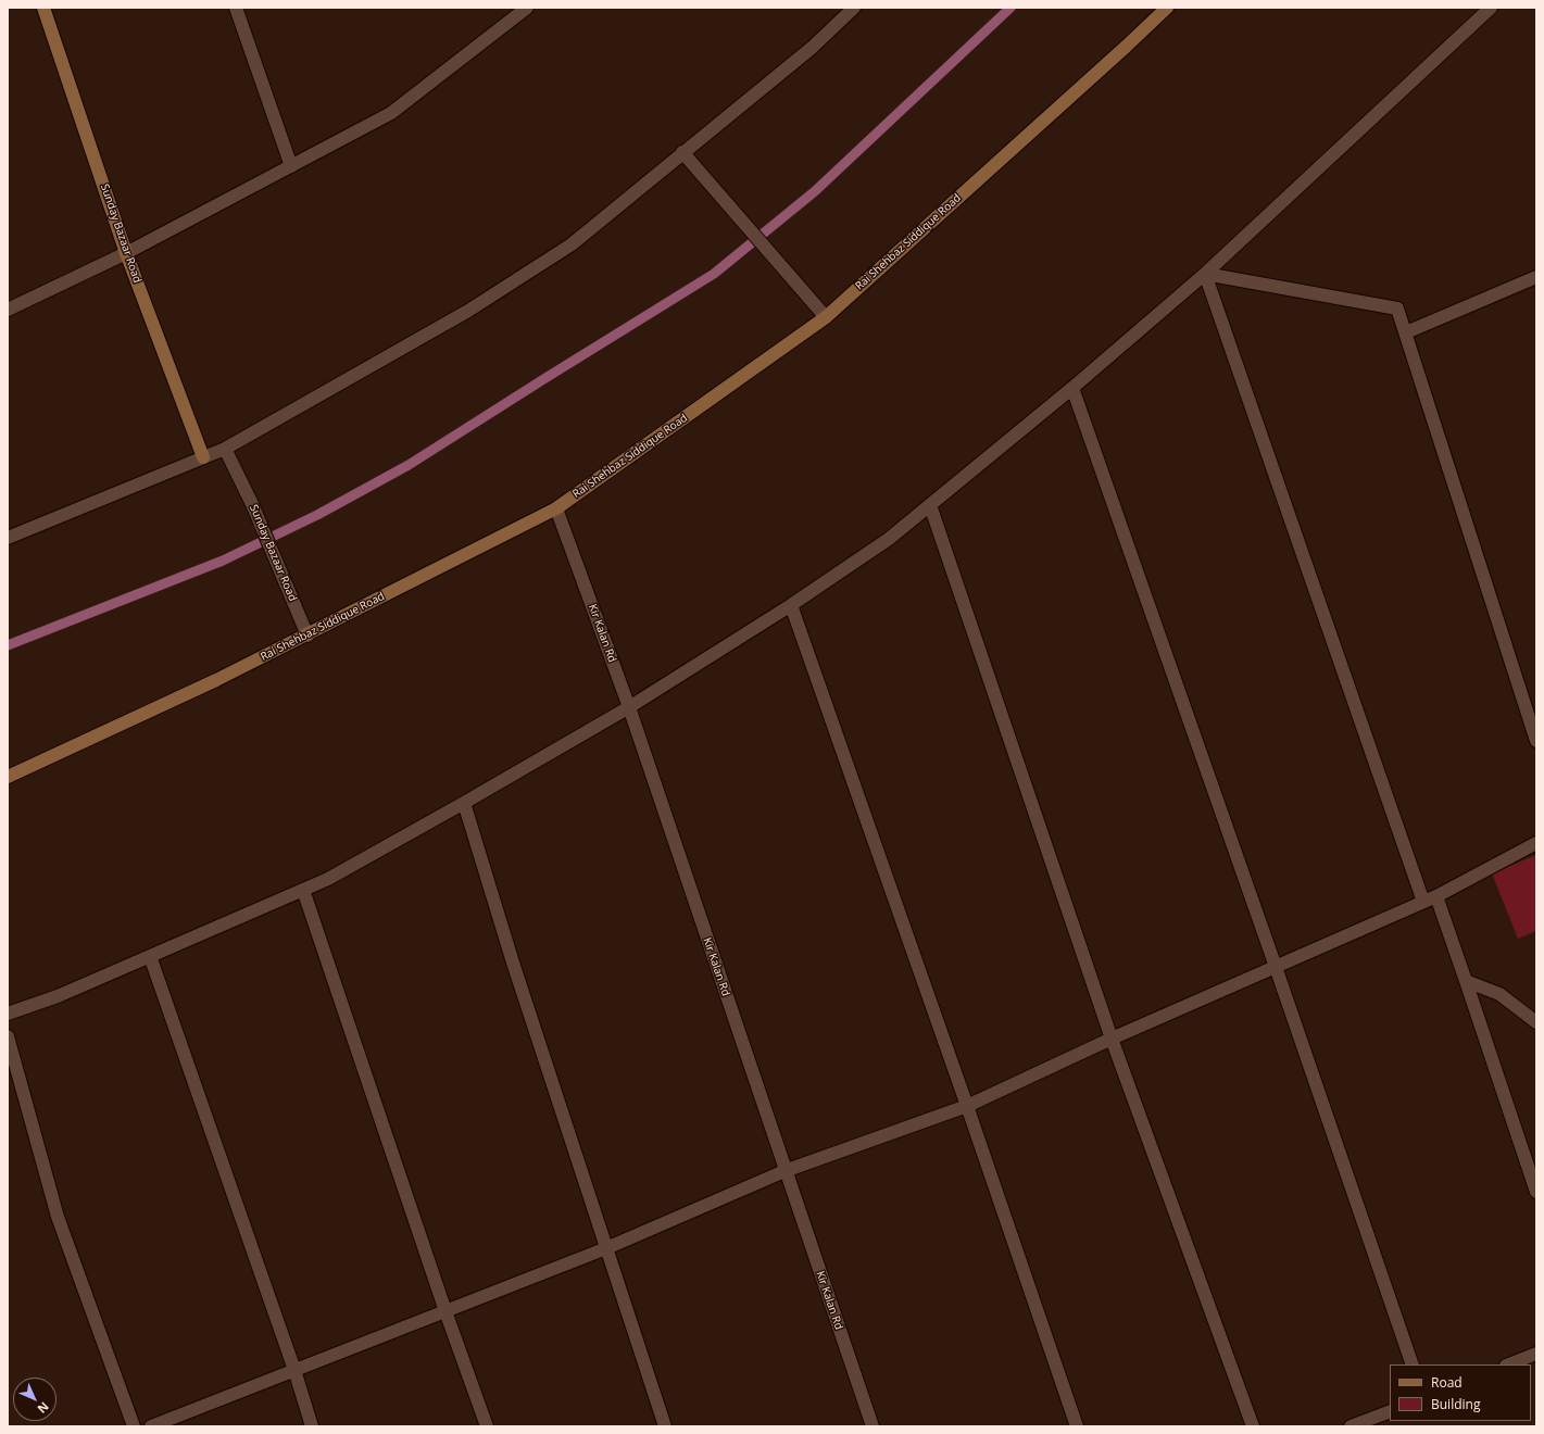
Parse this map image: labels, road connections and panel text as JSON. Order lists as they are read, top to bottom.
{
  "streets": {
    "street": ["Sunday Bazaar Road", "Rai Shehbaz Siddique Road", "Kir Kalan Rd"]
  },
  "crossings": [
    ["Sunday Bazaar Road", "Rai Shehbaz Siddique Road"],
    ["Rai Shehbaz Siddique Road", "Kir Kalan Rd"]
  ],
  "legend": ["Road", "Building"],
  "north": "bottom right"
}
